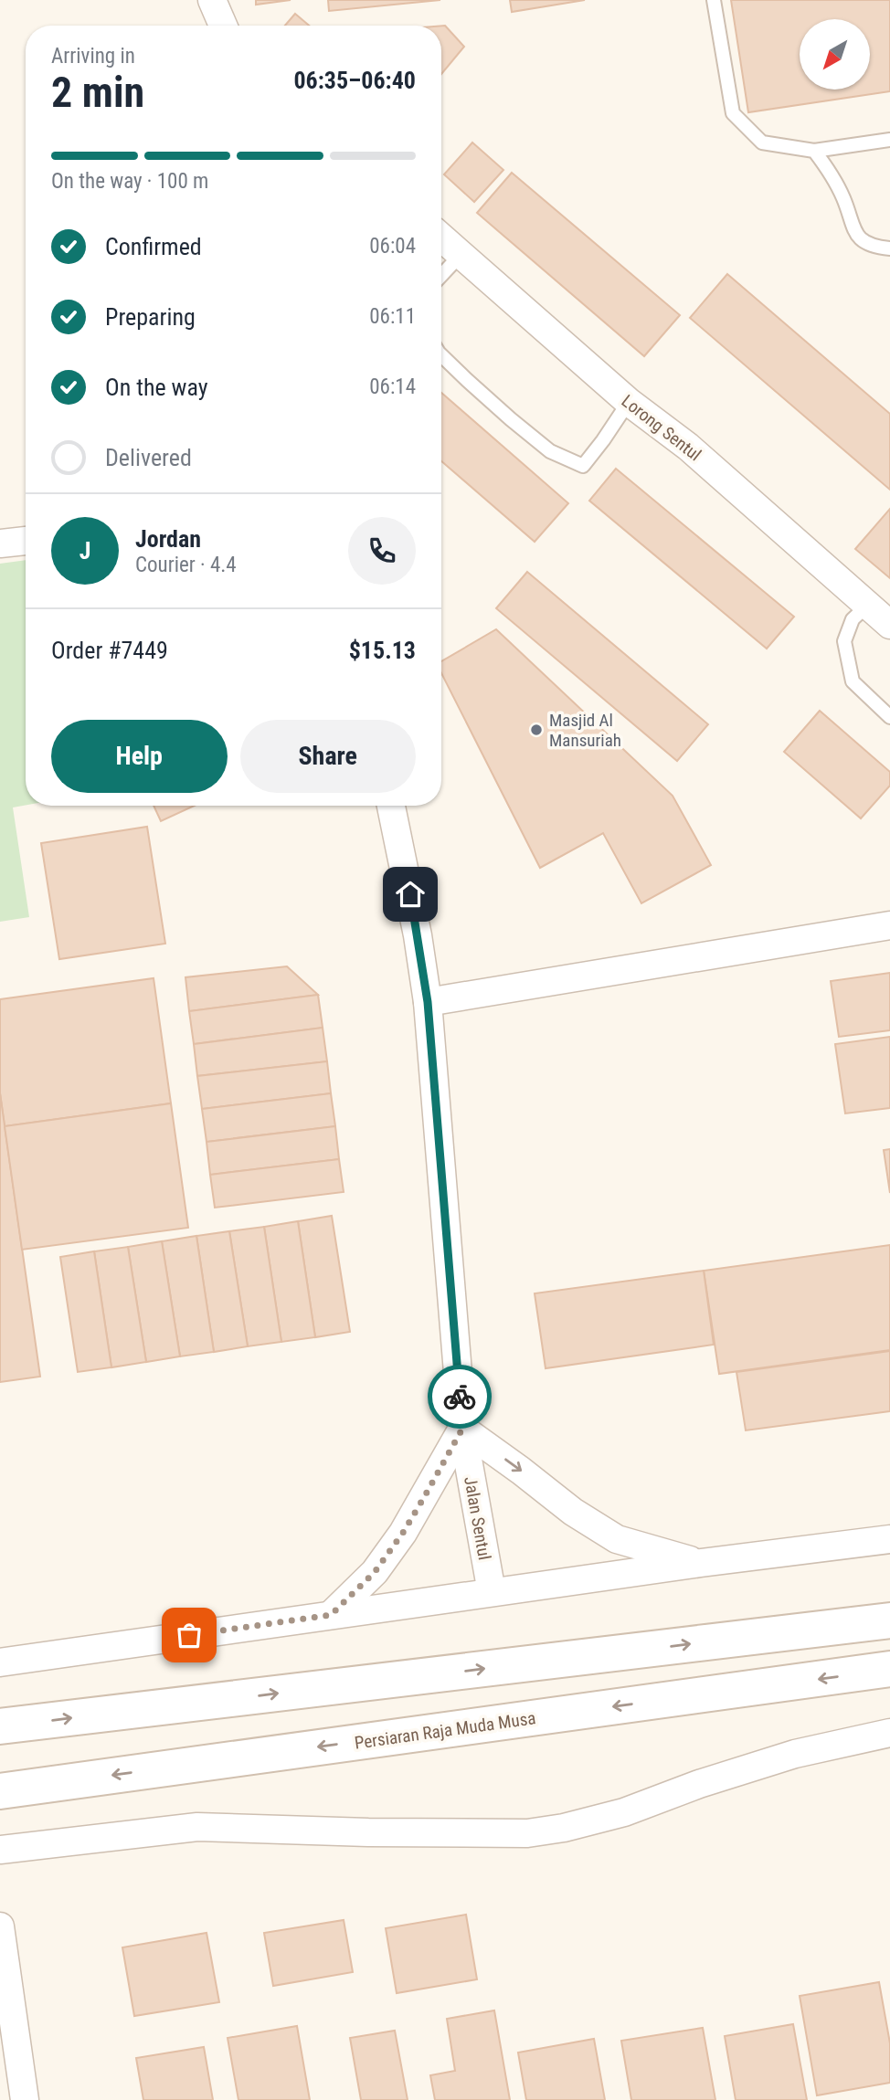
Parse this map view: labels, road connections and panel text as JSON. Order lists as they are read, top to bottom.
{
  "streets": {
    "main road": ["Persiaran Raja Muda Musa"],
    "street": ["Lorong Sentul", "Jalan Sentul"]
  },
  "places": ["Masjid Al Mansuriah"],
  "north": "bottom left",
  "page": {
    "heading": ["2 min", "Arriving in", "06:35–06:40"],
    "panel": [
      "Jordan",
      "Courier · 4.4",
      "Order #7449",
      "$15.13"
    ],
    "bar": "On the way · 100 m",
    "list": [
      ["Confirmed", "06:04"],
      ["Preparing", "06:11"],
      ["On the way", "06:14"],
      "Delivered"
    ],
    "round": "J",
    "buttons": ["Help", "Share"]
  }
}
